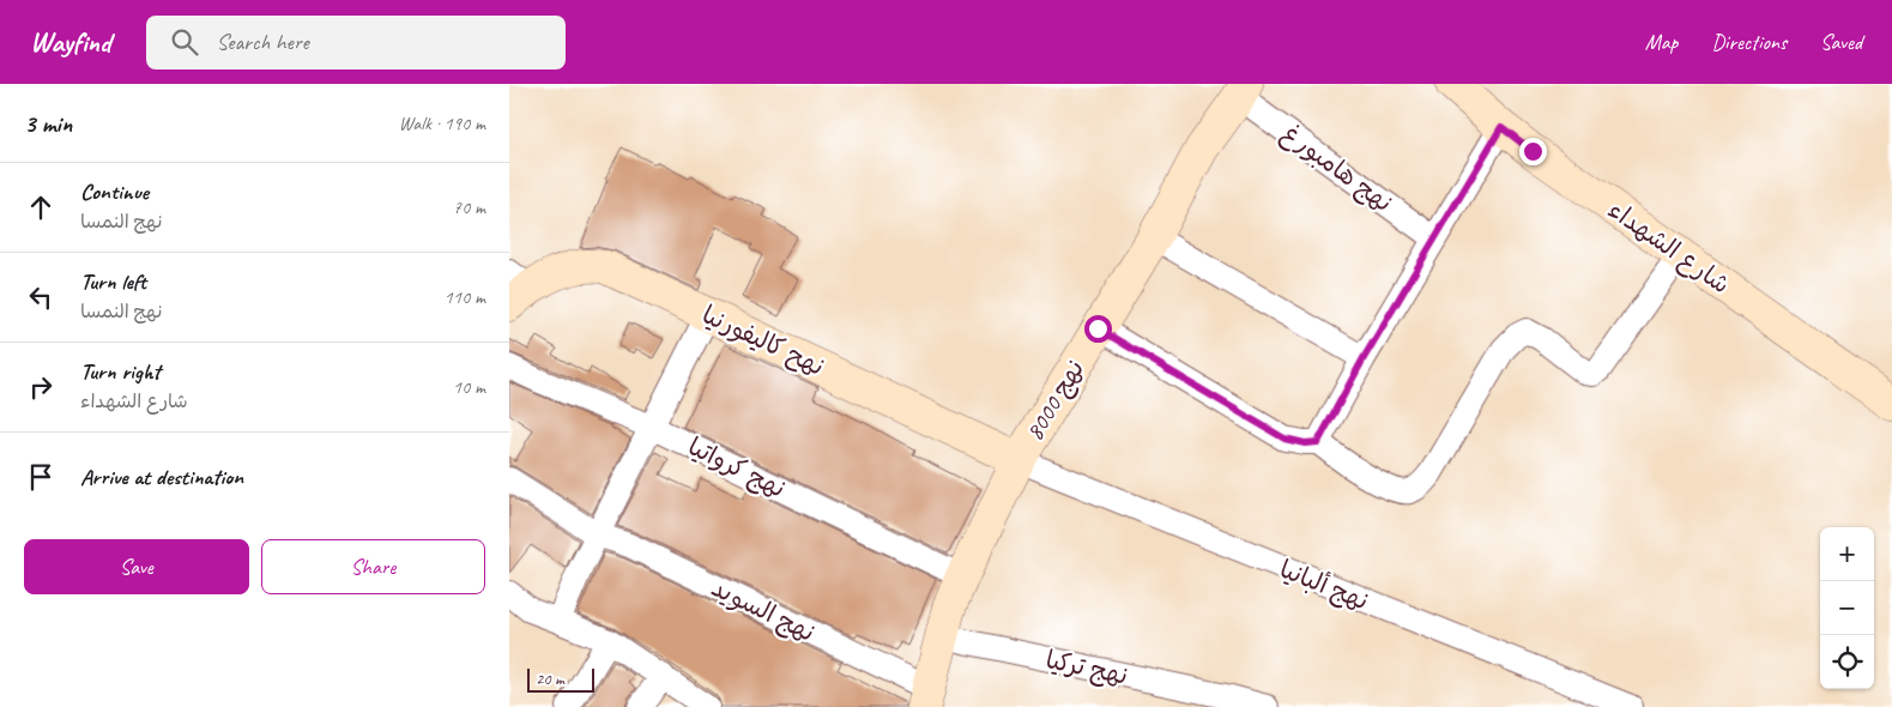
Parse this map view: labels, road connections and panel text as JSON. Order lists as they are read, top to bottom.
{
  "streets": {
    "street": [
      "نهج هامبورغ",
      "شارع الشهداء",
      "نهح كاليفورنيا",
      "نهج 8000",
      "نهج كرواتيا",
      "نهج ألبانيا",
      "نهج السويد",
      "نهج تركيا"
    ]
  },
  "crossings": [
    ["نهج هامبورغ", "نهج 8000"],
    ["نهح كاليفورنيا", "نهج 8000"],
    ["نهح كاليفورنيا", "نهج ألبانيا"],
    ["نهج 8000", "نهج كرواتيا"],
    ["نهج 8000", "نهج ألبانيا"],
    ["نهج 8000", "نهج السويد"],
    ["نهج 8000", "نهج تركيا"]
  ],
  "scale_bar": "20 m",
  "page": {
    "header": "Wayfind",
    "search": "Search here",
    "nav": ["Map", "Directions", "Saved"],
    "heading": ["3 min", "Walk · 190 m"],
    "list": [
      ["Continue", "نهج النمسا", "70 m"],
      ["Turn left", "نهج النمسا", "110 m"],
      ["Turn right", "شارع الشهداء", "10 m"],
      "Arrive at destination"
    ],
    "buttons": ["Save", "Share"],
    "map_buttons": ["+", "−"],
    "scale": "20 m"
  }
}
